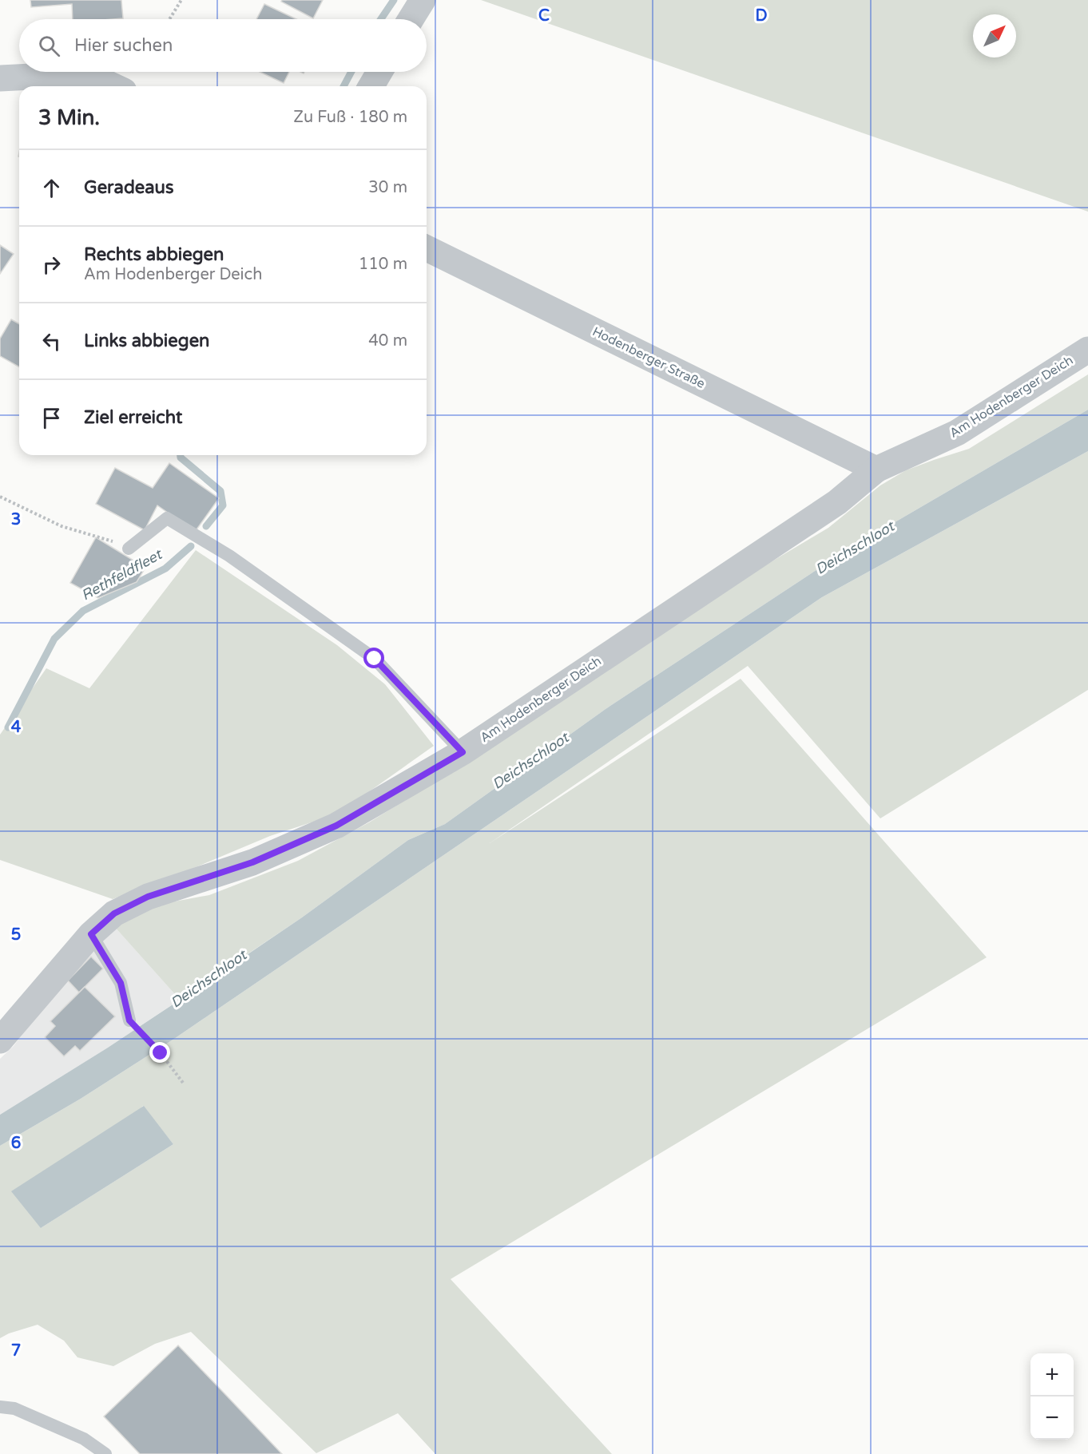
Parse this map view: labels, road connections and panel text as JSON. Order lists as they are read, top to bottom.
{
  "streets": {
    "street": ["Hodenberger Straße", "Am Hodenberger Deich"]
  },
  "crossings": [
    ["Hodenberger Straße", "Am Hodenberger Deich"]
  ],
  "water": ["Deichschloot", "Rethfeldfleet"],
  "north": "top right",
  "page": {
    "search": "Hier suchen",
    "heading": ["3 Min.", "Zu Fuß · 180 m"],
    "list": [
      ["Geradeaus", "30 m"],
      ["Rechts abbiegen", "Am Hodenberger Deich", "110 m"],
      ["Links abbiegen", "40 m"],
      "Ziel erreicht"
    ],
    "map_buttons": ["+", "−"]
  },
  "grid": {
    "columns": ["C", "D"],
    "rows": [
      "3",
      "4",
      "5",
      "6",
      "7"
    ]
  }
}
